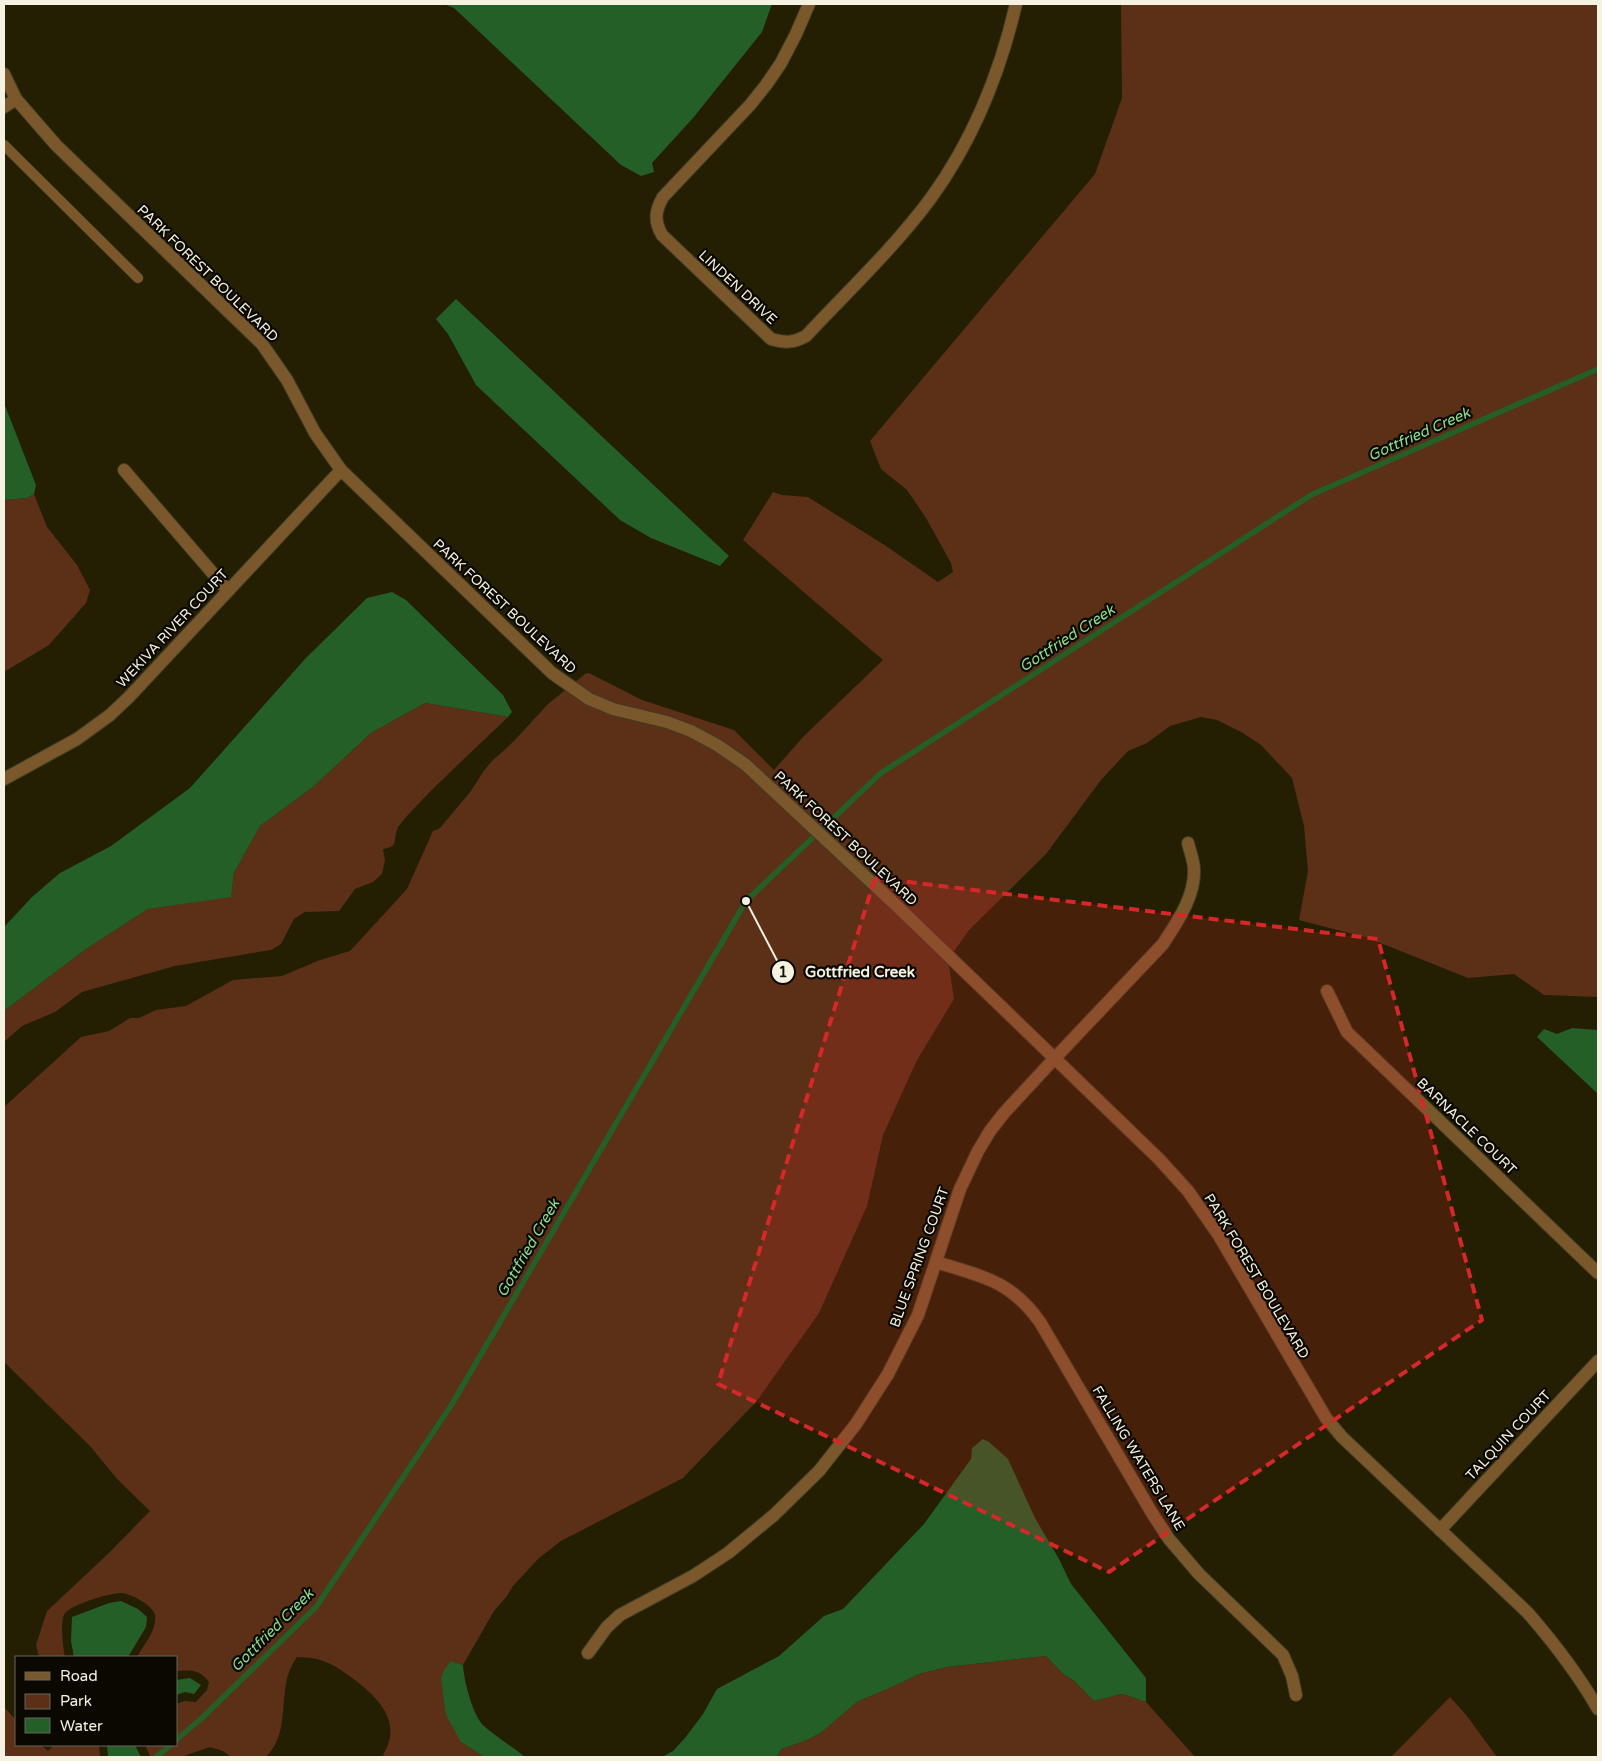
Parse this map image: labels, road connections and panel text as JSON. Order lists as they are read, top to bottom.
{
  "streets": {
    "street": [
      "PARK FOREST BOULEVARD",
      "LINDEN DRIVE",
      "WEKIVA RIVER COURT",
      "BARNACLE COURT",
      "BLUE SPRING COURT",
      "TALQUIN COURT",
      "FALLING WATERS LANE"
    ]
  },
  "crossings": [
    ["PARK FOREST BOULEVARD", "WEKIVA RIVER COURT"],
    ["PARK FOREST BOULEVARD", "BLUE SPRING COURT"],
    ["PARK FOREST BOULEVARD", "TALQUIN COURT"],
    ["BLUE SPRING COURT", "FALLING WATERS LANE"]
  ],
  "water": ["Gottfried Creek"],
  "places": ["Gottfried Creek"],
  "legend": ["Road", "Park", "Water"]
}
